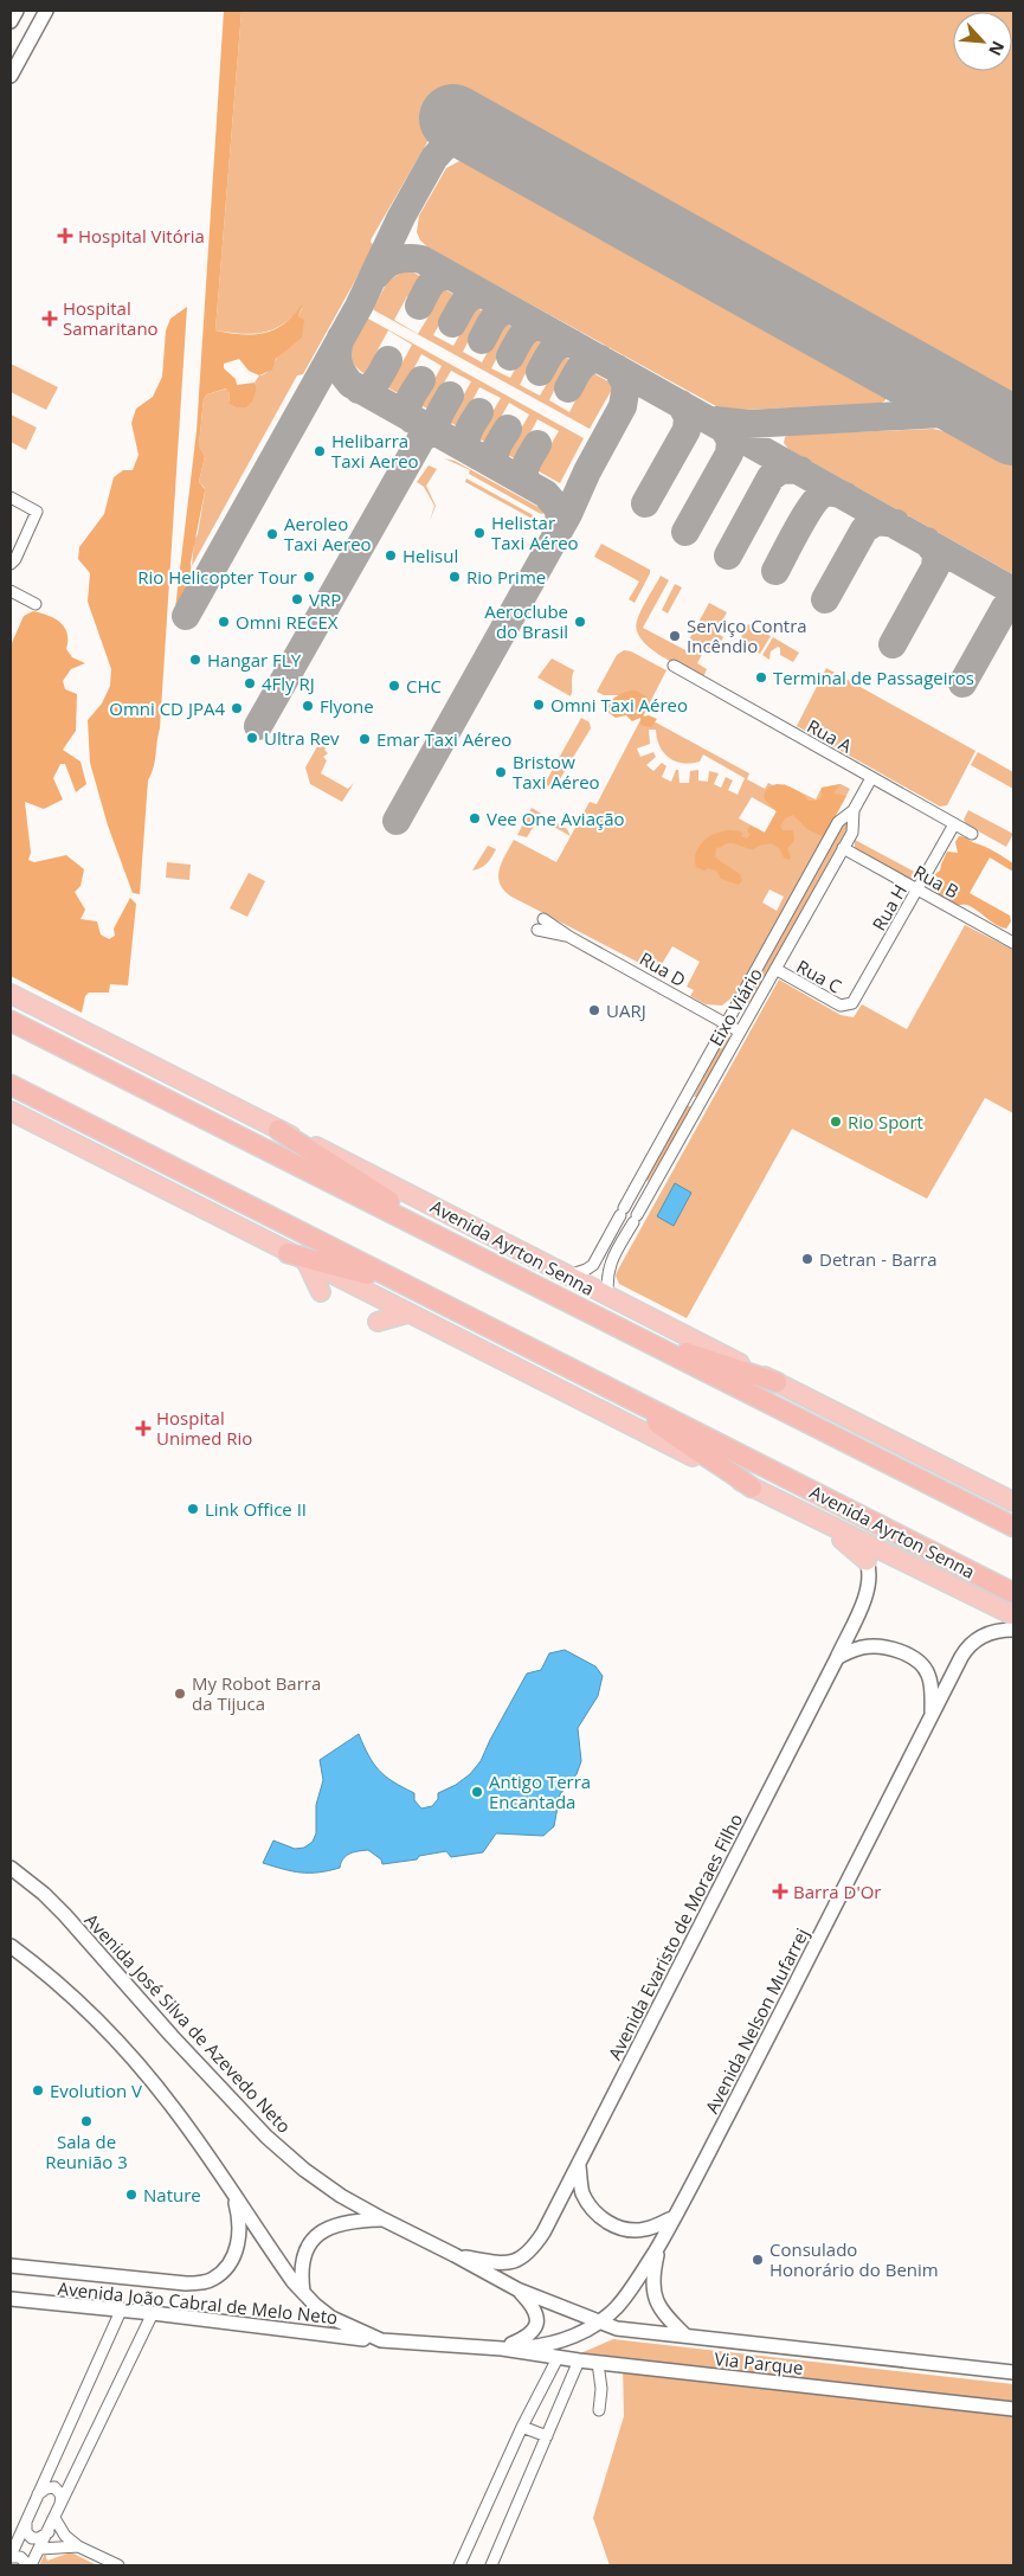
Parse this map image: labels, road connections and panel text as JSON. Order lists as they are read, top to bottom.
{
  "streets": {
    "highway": ["Avenida Ayrton Senna"],
    "street": [
      "Rua A",
      "Rua B",
      "Rua H",
      "Rua D",
      "Rua C",
      "Eixo Viário",
      "Avenida Evaristo de Moraes Filho",
      "Avenida Nelson Mufarrej",
      "Avenida José Silva de Azevedo Neto",
      "Avenida João Cabral de Melo Neto",
      "Via Parque"
    ]
  },
  "crossings": [
    ["Rua A", "Rua H"],
    ["Rua A", "Eixo Viário"],
    ["Rua B", "Rua H"],
    ["Rua B", "Eixo Viário"],
    ["Rua H", "Rua C"],
    ["Rua D", "Eixo Viário"],
    ["Rua C", "Eixo Viário"],
    ["Eixo Viário", "Avenida Ayrton Senna"],
    ["Avenida Evaristo de Moraes Filho", "Avenida José Silva de Azevedo Neto"],
    ["Avenida Nelson Mufarrej", "Avenida José Silva de Azevedo Neto"],
    ["Avenida Nelson Mufarrej", "Via Parque"],
    ["Avenida José Silva de Azevedo Neto", "Via Parque"]
  ],
  "places": {
    "health": [
      "Hospital Vitória",
      "Hospital Samaritano",
      "Hospital Unimed Rio",
      "Barra D'Or"
    ],
    "other": [
      "Helibarra Taxi Aereo",
      "Helistar Taxi Aéreo",
      "Aeroleo Taxi Aereo",
      "Helisul",
      "Rio Helicopter Tour",
      "Rio Prime",
      "VRP",
      "Omni RECEX",
      "Aeroclube do Brasil",
      "Serviço Contra Incêndio",
      "Hangar FLY",
      "Terminal de Passageiros",
      "4Fly RJ",
      "CHC",
      "Omni Taxi Aéreo",
      "Flyone",
      "Omni CD JPA4",
      "Ultra Rev",
      "Emar Taxi Aéreo",
      "Bristow Taxi Aéreo",
      "Vee One Aviação",
      "UARJ",
      "Rio Sport",
      "Detran - Barra",
      "Link Office II",
      "My Robot Barra da Tijuca",
      "Antigo Terra Encantada",
      "Evolution V",
      "Sala de Reunião 3",
      "Nature",
      "Consulado Honorário do Benim"
    ]
  },
  "north": "bottom right"
}
